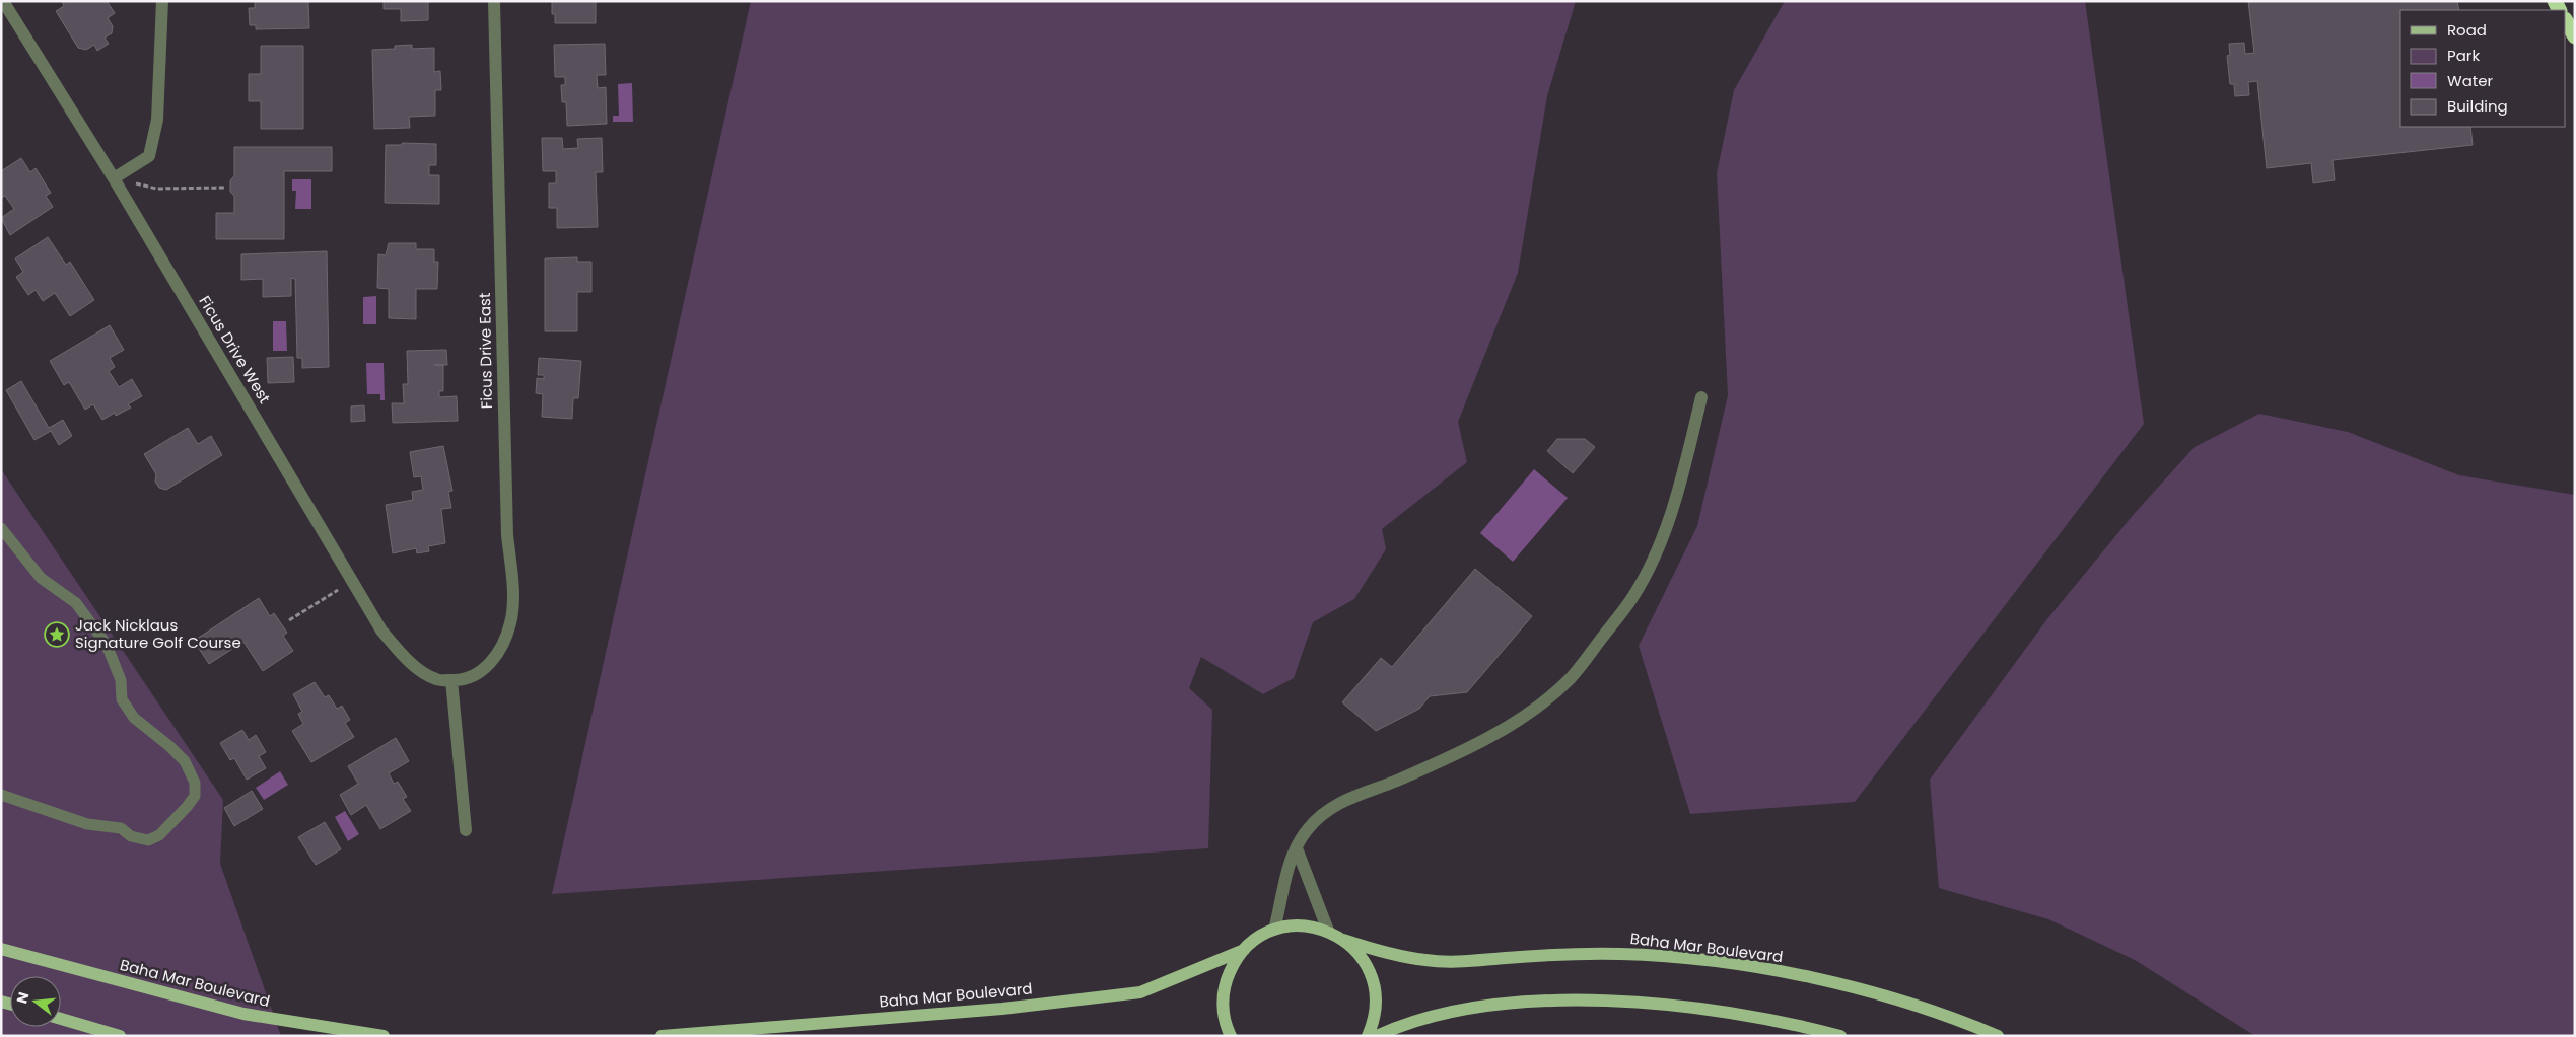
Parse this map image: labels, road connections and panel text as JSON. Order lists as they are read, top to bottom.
{
  "streets": {
    "main road": ["Baha Mar Boulevard"],
    "street": ["Ficus Drive West", "Ficus Drive East"]
  },
  "crossings": [
    ["Ficus Drive West", "Ficus Drive East"]
  ],
  "places": {
    "place": ["Jack Nicklaus Signature Golf Course"]
  },
  "legend": [
    "Road",
    "Park",
    "Water",
    "Building"
  ],
  "north": "left"
}
